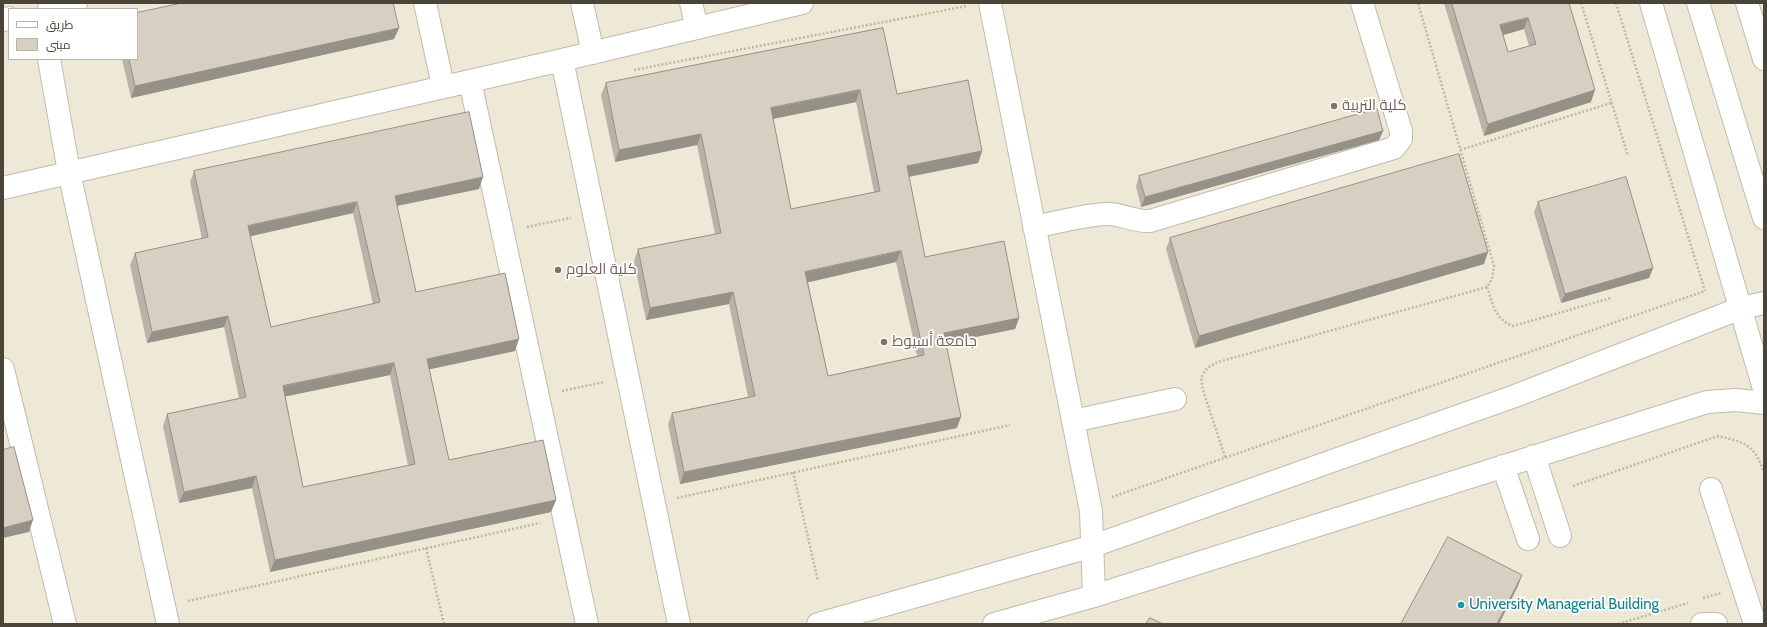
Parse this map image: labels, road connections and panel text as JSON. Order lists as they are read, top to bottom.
{
  "places": [
    "كلية التربية",
    "كلية العلوم",
    "جامعة أسيوط",
    "University Managerial Building"
  ],
  "legend": ["طريق", "مبنى"]
}
